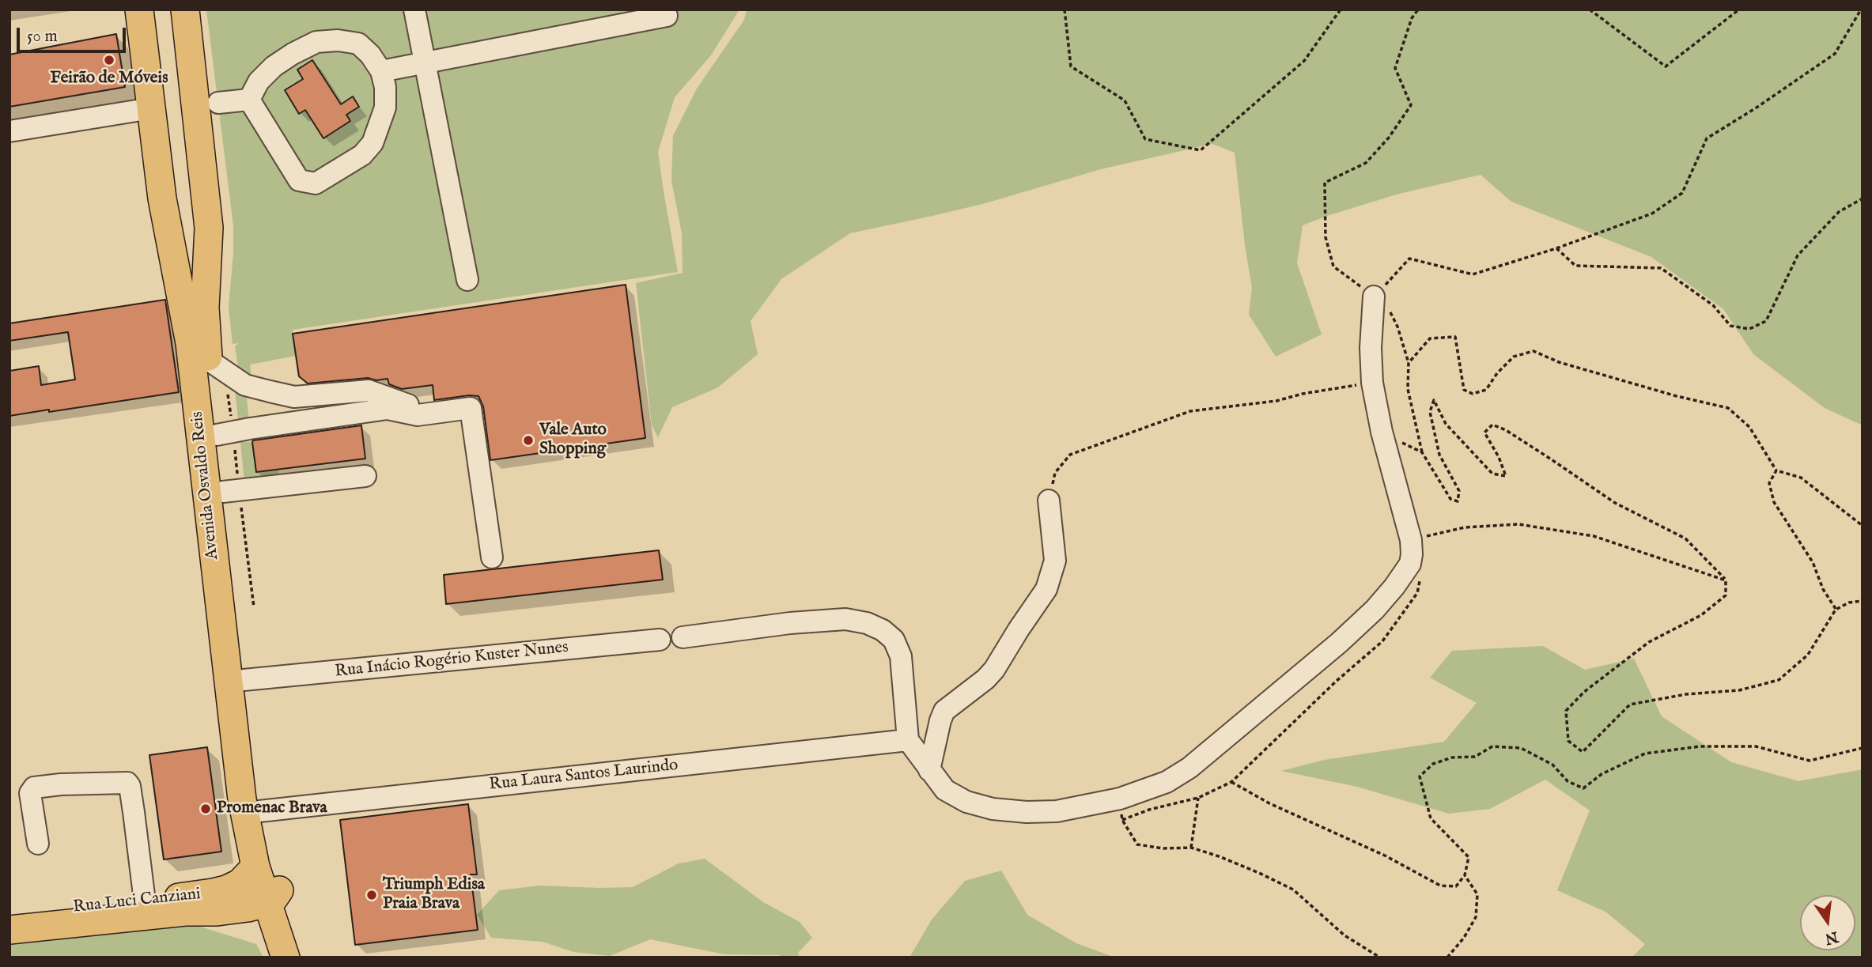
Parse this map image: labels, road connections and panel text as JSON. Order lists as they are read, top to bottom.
{
  "streets": {
    "main road": ["Avenida Osvaldo Reis", "Rua Luci Canziani"],
    "street": ["Rua Inácio Rogério Kuster Nunes", "Rua Laura Santos Laurindo"]
  },
  "crossings": [
    ["Avenida Osvaldo Reis", "Rua Inácio Rogério Kuster Nunes"],
    ["Avenida Osvaldo Reis", "Rua Laura Santos Laurindo"],
    ["Avenida Osvaldo Reis", "Rua Luci Canziani"]
  ],
  "places": [
    "Feirão de Móveis",
    "Vale Auto Shopping",
    "Promenac Brava",
    "Triumph Edisa Praia Brava"
  ],
  "scale_bar": "50 m",
  "north": "bottom"
}
